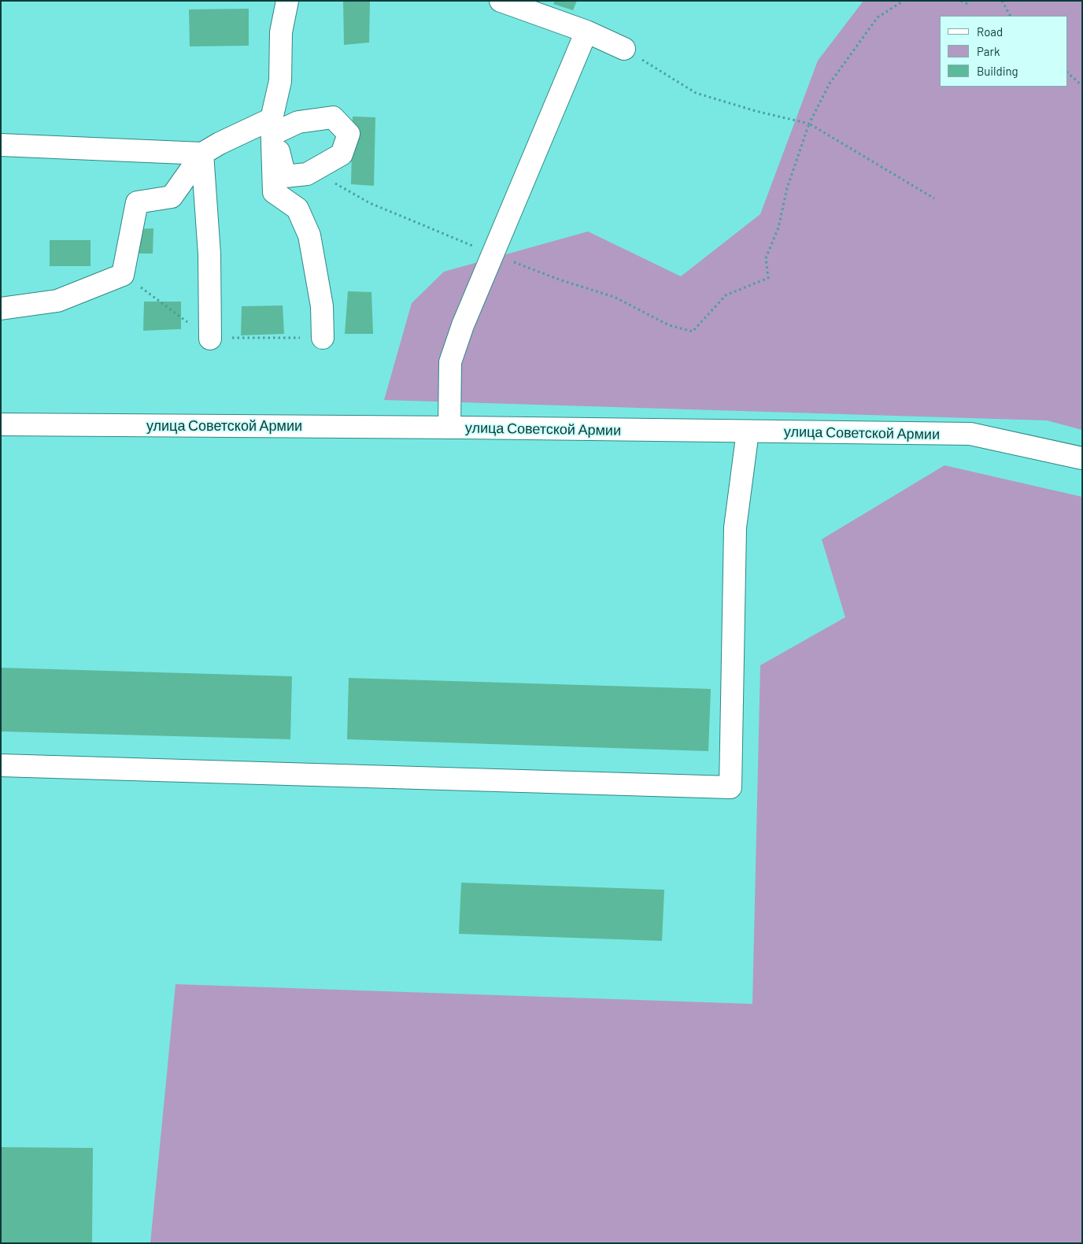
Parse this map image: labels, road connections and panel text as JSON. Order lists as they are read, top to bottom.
{
  "streets": {
    "main road": ["улица Советской Армии"]
  },
  "legend": ["Road", "Park", "Building"]
}
